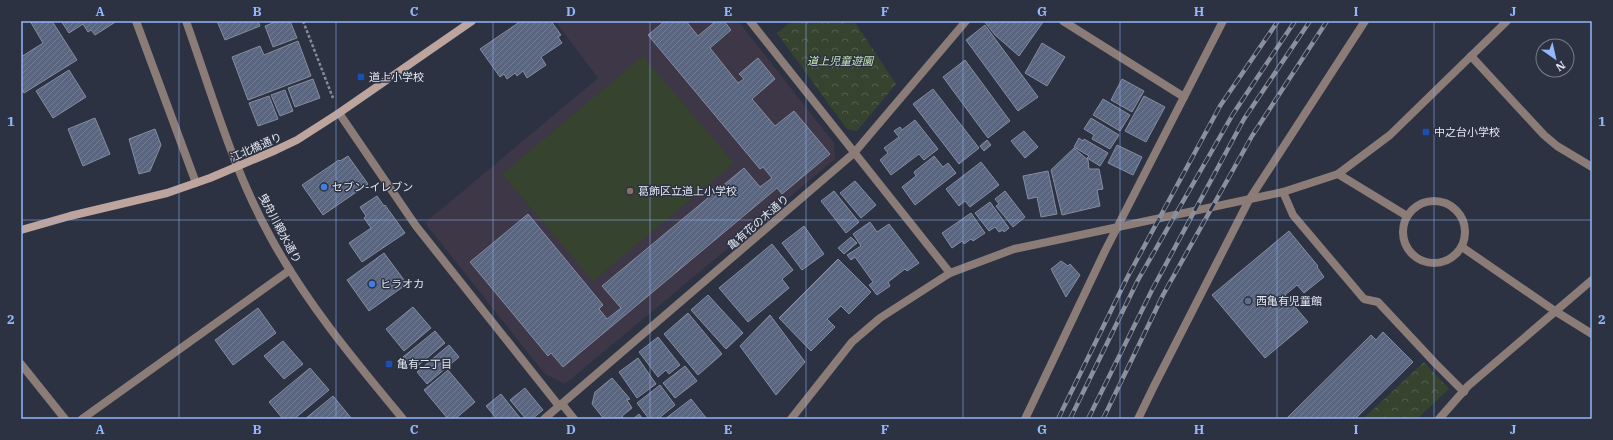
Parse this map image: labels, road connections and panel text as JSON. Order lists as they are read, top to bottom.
{
  "streets": {
    "main road": ["江北橋通り"],
    "street": ["亀有花の木通り", "曳舟川親水通り"]
  },
  "crossings": [
    ["江北橋通り", "曳舟川親水通り"]
  ],
  "parks": ["道上児童遊園"],
  "places": {
    "transit": ["道上小学校", "中之台小学校", "亀有二丁目"],
    "other": [
      "セブン-イレブン",
      "葛飾区立道上小学校",
      "ヒラオカ",
      "西亀有児童館"
    ]
  },
  "north": "bottom right",
  "grid": {
    "columns": [
      "A",
      "B",
      "C",
      "D",
      "E",
      "F",
      "G",
      "H",
      "I",
      "J"
    ],
    "rows": ["1", "2"]
  }
}
